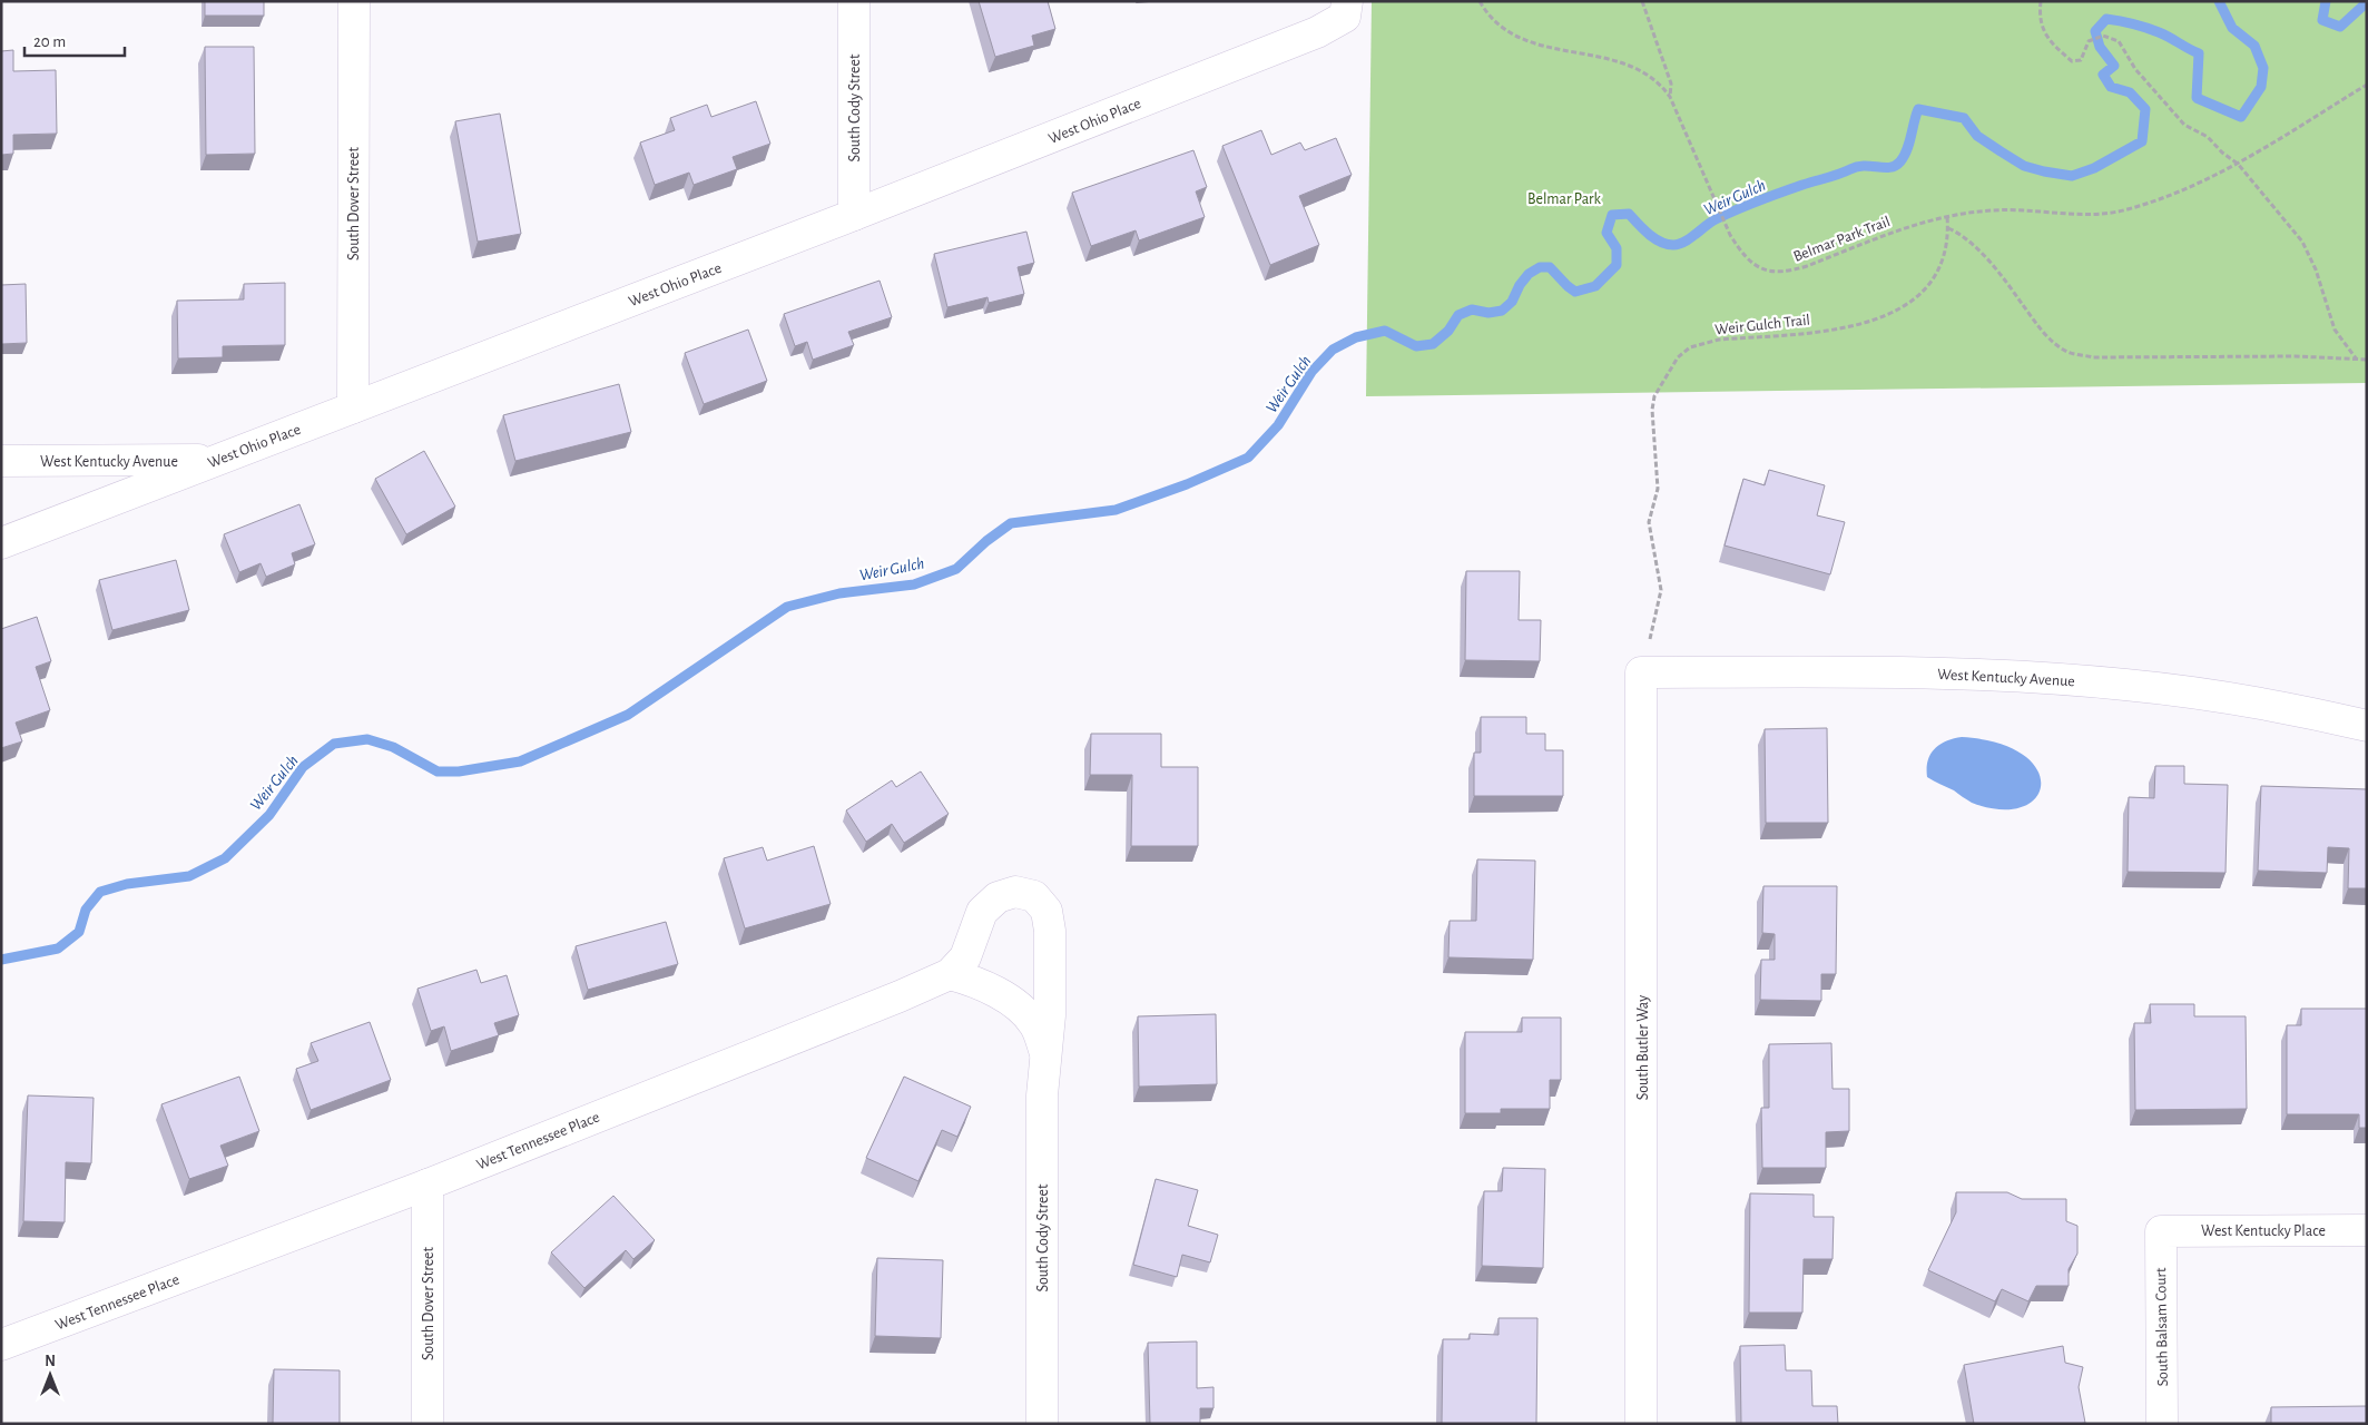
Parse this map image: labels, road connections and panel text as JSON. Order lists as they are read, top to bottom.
{
  "streets": {
    "street": [
      "South Cody Street",
      "West Ohio Place",
      "South Dover Street",
      "West Kentucky Avenue",
      "South Butler Way",
      "West Tennessee Place",
      "West Kentucky Place",
      "South Balsam Court"
    ],
    "path": ["Belmar Park Trail", "Weir Gulch Trail"]
  },
  "crossings": [
    ["South Cody Street", "West Ohio Place"],
    ["South Cody Street", "West Tennessee Place"],
    ["West Ohio Place", "South Dover Street"],
    ["West Ohio Place", "West Kentucky Avenue"],
    ["South Dover Street", "West Tennessee Place"],
    ["Belmar Park Trail", "Weir Gulch Trail"],
    ["Weir Gulch Trail", "West Kentucky Avenue"],
    ["Weir Gulch Trail", "South Butler Way"],
    ["West Kentucky Avenue", "South Butler Way"],
    ["West Kentucky Place", "South Balsam Court"]
  ],
  "water": ["Weir Gulch"],
  "parks": ["Belmar Park"],
  "scale_bar": "20 m",
  "north": "top"
}
